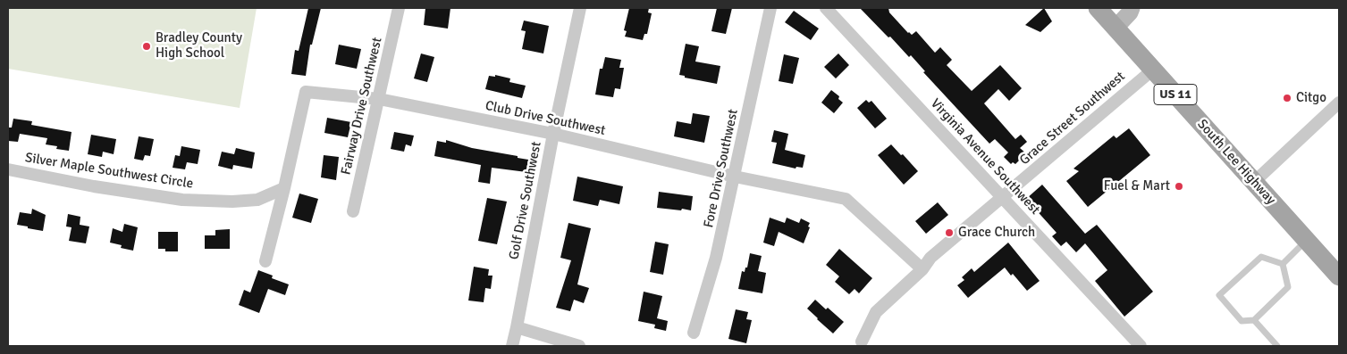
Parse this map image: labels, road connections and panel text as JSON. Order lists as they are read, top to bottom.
{
  "streets": {
    "main road": ["US 11", "South Lee Highway"],
    "street": [
      "Fairway Drive Southwest",
      "Club Drive Southwest",
      "Grace Street Southwest",
      "Virginia Avenue Southwest",
      "Fore Drive Southwest",
      "Silver Maple Southwest Circle",
      "Golf Drive Southwest"
    ]
  },
  "crossings": [
    ["Fairway Drive Southwest", "Club Drive Southwest"],
    ["Club Drive Southwest", "Grace Street Southwest"],
    ["Club Drive Southwest", "Fore Drive Southwest"],
    ["Club Drive Southwest", "Silver Maple Southwest Circle"],
    ["Club Drive Southwest", "Golf Drive Southwest"],
    ["Grace Street Southwest", "Virginia Avenue Southwest"],
    ["Grace Street Southwest", "South Lee Highway"]
  ],
  "places": [
    "Bradley County High School",
    "Citgo",
    "Fuel & Mart",
    "Grace Church"
  ]
}
